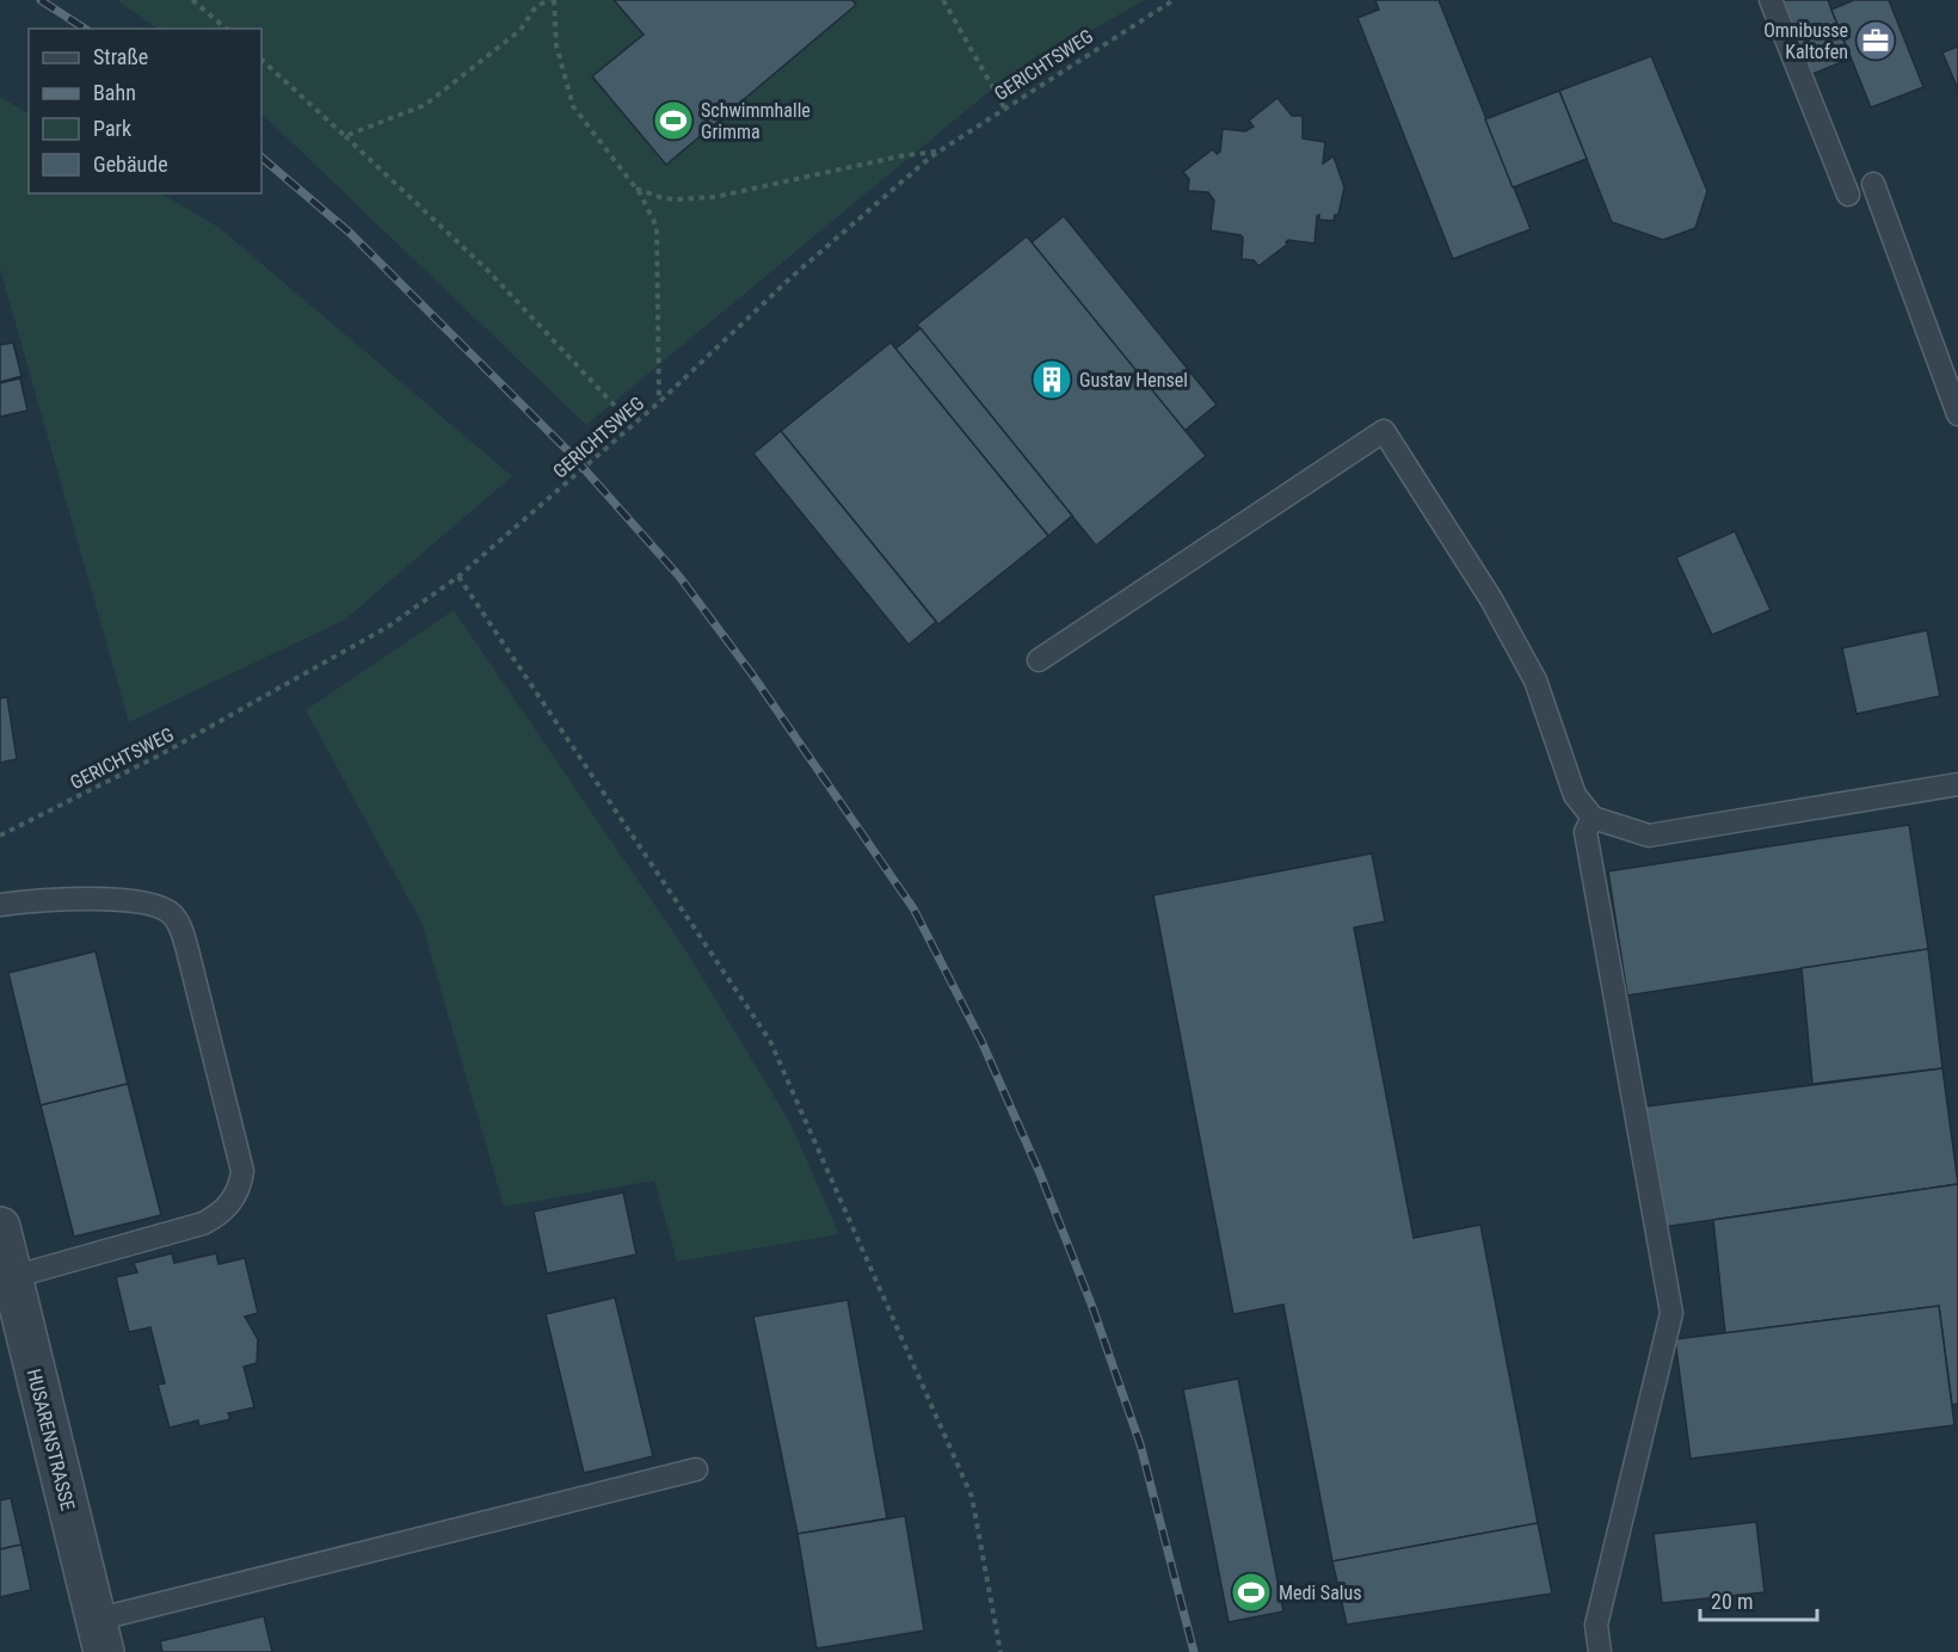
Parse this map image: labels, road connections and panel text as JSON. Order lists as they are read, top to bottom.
{
  "streets": {
    "street": ["HUSARENSTRASSE"],
    "path": ["GERICHTSWEG"]
  },
  "places": {
    "office": ["Omnibusse Kaltofen"],
    "sports": ["Schwimmhalle Grimma", "Medi Salus"],
    "building": ["Gustav Hensel"]
  },
  "legend": [
    "Straße",
    "Bahn",
    "Park",
    "Gebäude"
  ],
  "scale_bar": "20 m"
}
